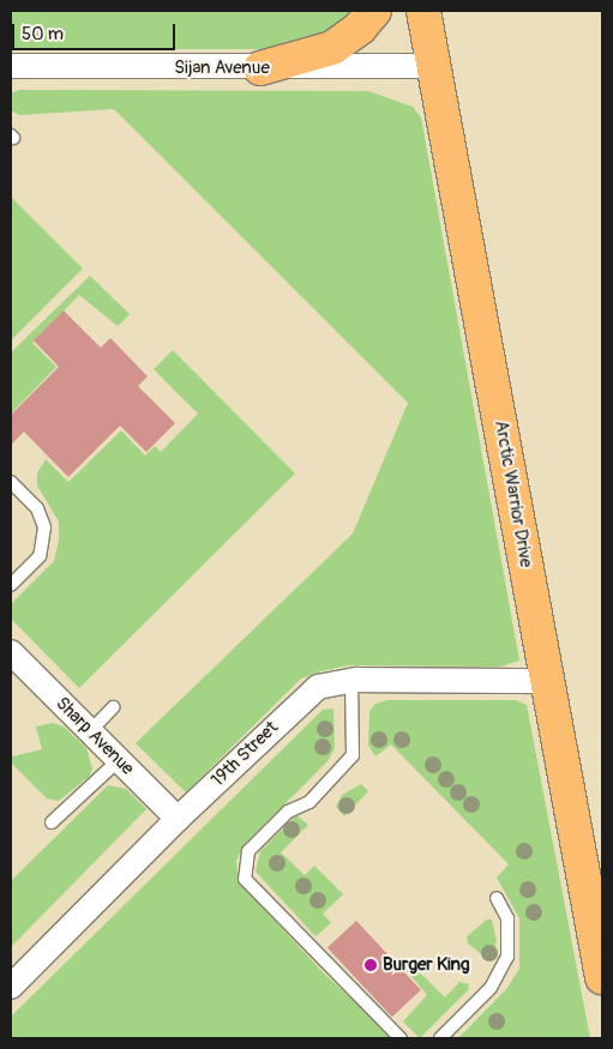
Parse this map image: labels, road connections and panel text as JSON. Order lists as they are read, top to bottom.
{
  "streets": {
    "main road": ["Arctic Warrior Drive"],
    "street": ["Sijan Avenue", "Sharp Avenue", "19th Street"]
  },
  "crossings": [
    ["Sijan Avenue", "Arctic Warrior Drive"],
    ["Arctic Warrior Drive", "19th Street"],
    ["Sharp Avenue", "19th Street"]
  ],
  "places": ["Burger King"],
  "scale_bar": "50 m"
}
